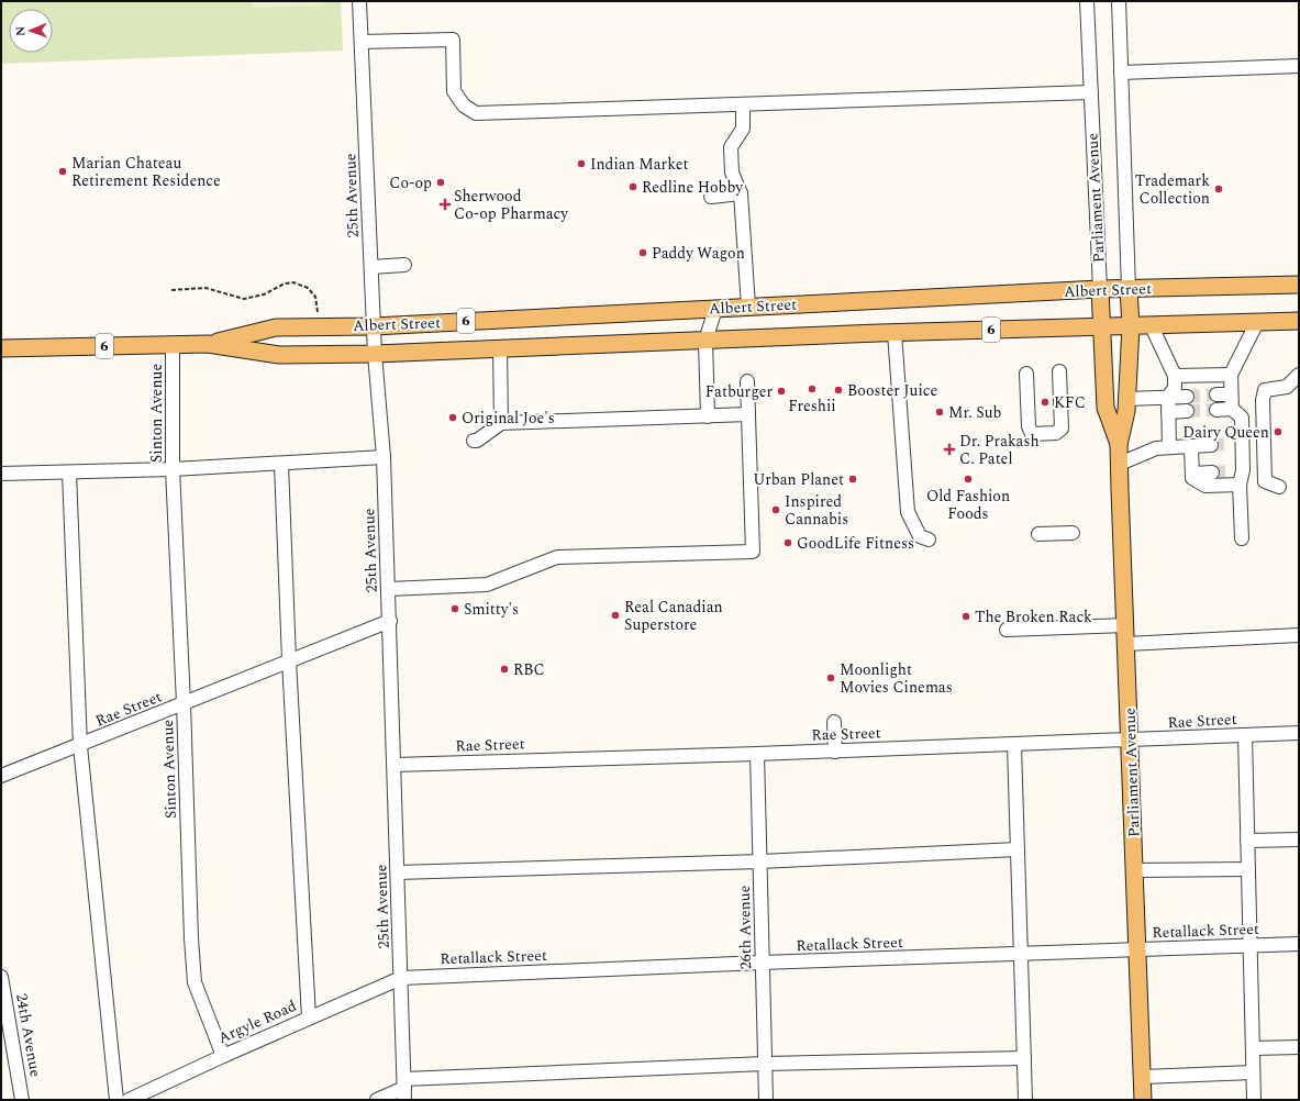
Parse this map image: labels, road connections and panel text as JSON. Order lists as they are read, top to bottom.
{
  "streets": {
    "main road": ["Parliament Avenue", "Albert Street", "6"],
    "street": [
      "25th Avenue",
      "Sinton Avenue",
      "Rae Street",
      "26th Avenue",
      "Retallack Street",
      "Argyle Road",
      "24th Avenue"
    ]
  },
  "crossings": [
    ["25th Avenue", "Albert Street"],
    ["25th Avenue", "Rae Street"],
    ["25th Avenue", "Retallack Street"],
    ["25th Avenue", "Argyle Road"],
    ["Parliament Avenue", "Albert Street"],
    ["Parliament Avenue", "Rae Street"],
    ["Parliament Avenue", "Retallack Street"],
    ["Albert Street", "Sinton Avenue"],
    ["Sinton Avenue", "Rae Street"],
    ["Sinton Avenue", "Argyle Road"],
    ["Rae Street", "26th Avenue"],
    ["26th Avenue", "Retallack Street"],
    ["Retallack Street", "Argyle Road"]
  ],
  "places": {
    "other": [
      "Indian Market",
      "Marian Chateau Retirement Residence",
      "Co-op",
      "Redline Hobby",
      "Trademark Collection",
      "Paddy Wagon",
      "Freshii",
      "Booster Juice",
      "Fatburger",
      "KFC",
      "Mr. Sub",
      "Original Joe's",
      "Dairy Queen",
      "Urban Planet",
      "Old Fashion Foods",
      "Inspired Cannabis",
      "GoodLife Fitness",
      "Smitty's",
      "Real Canadian Superstore",
      "The Broken Rack",
      "RBC",
      "Moonlight Movies Cinemas"
    ],
    "health": ["Sherwood Co-op Pharmacy", "Dr. Prakash C. Patel"]
  },
  "north": "left"
}
